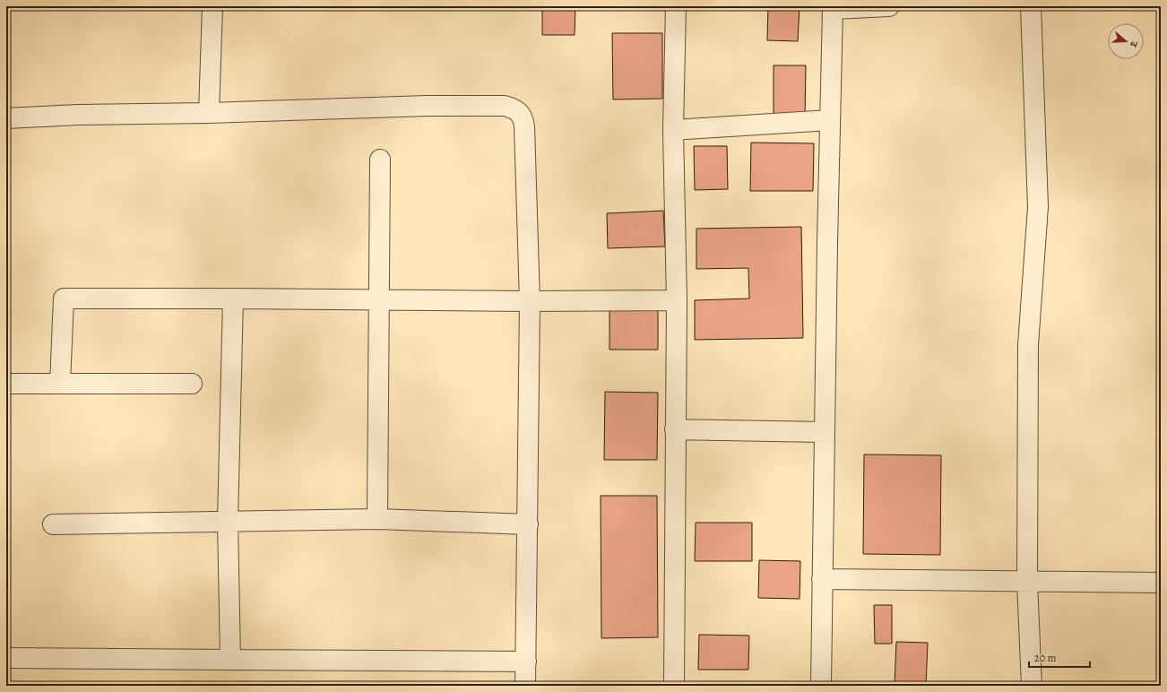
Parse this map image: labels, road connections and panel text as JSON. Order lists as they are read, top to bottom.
{
  "scale_bar": "20 m",
  "north": "right"
}
